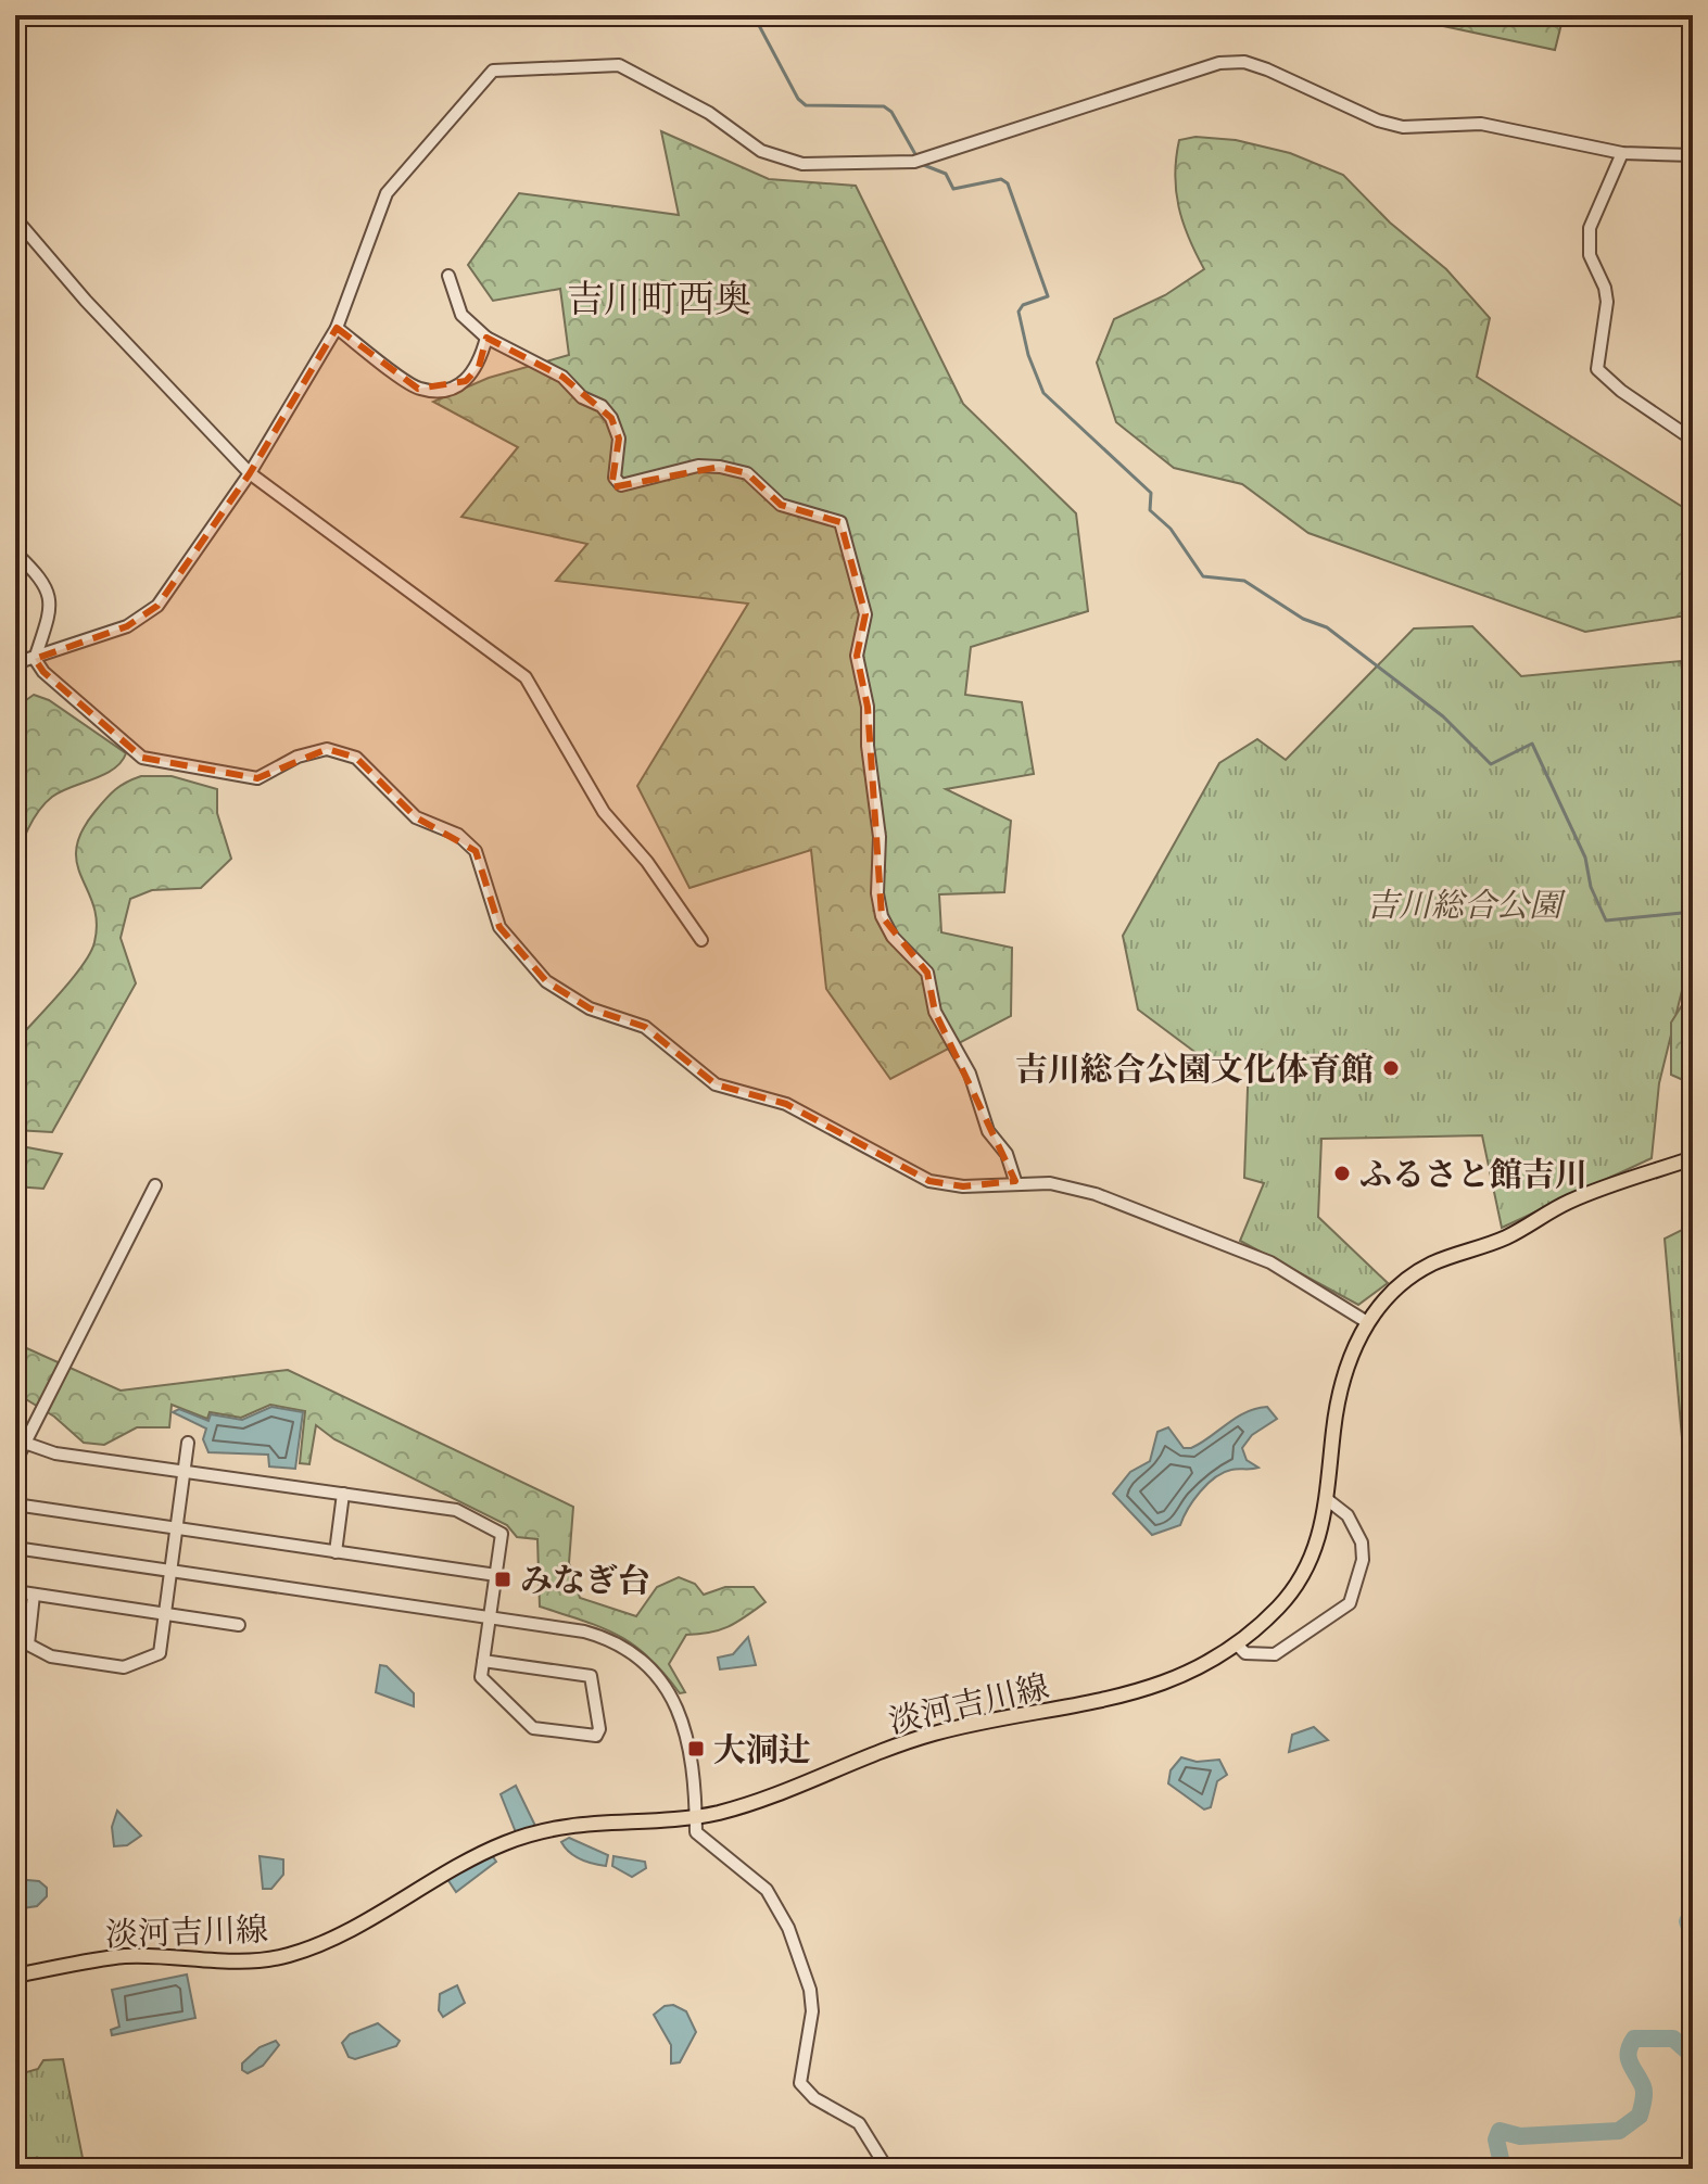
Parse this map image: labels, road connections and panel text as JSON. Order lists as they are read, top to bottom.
{
  "streets": {
    "main road": ["淡河吉川線"]
  },
  "districts": ["吉川町西奥"],
  "parks": ["吉川総合公園"],
  "places": {
    "other": ["吉川総合公園文化体育館", "ふるさと館吉川"],
    "transit": ["みなぎ台", "大洞辻"]
  }
}
